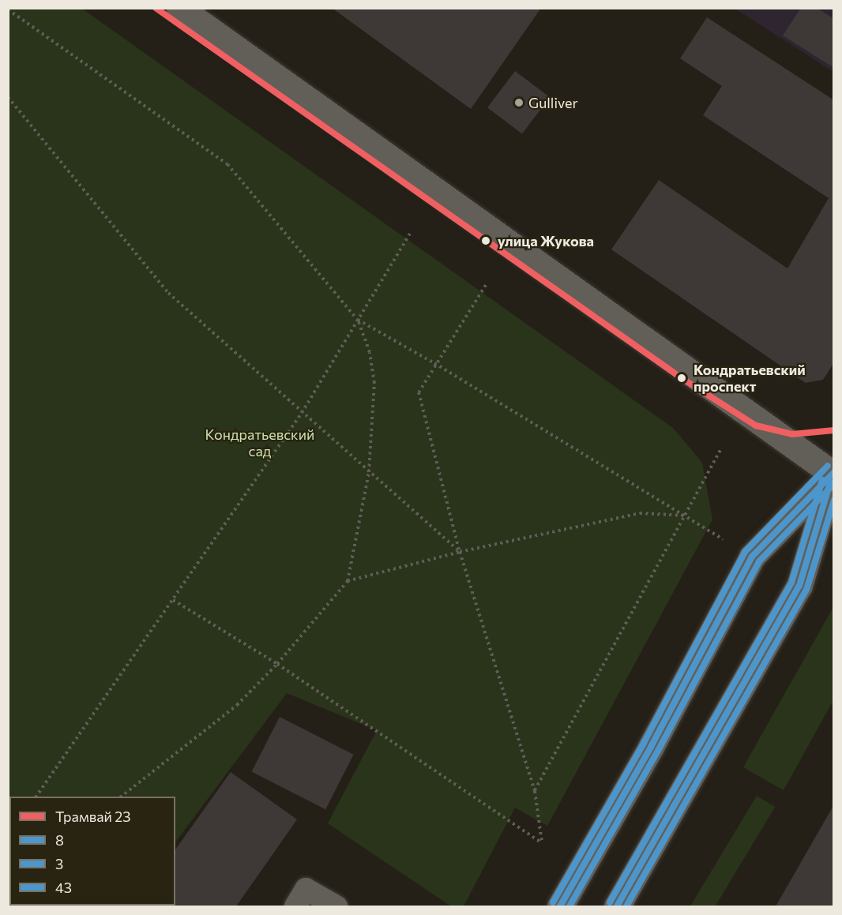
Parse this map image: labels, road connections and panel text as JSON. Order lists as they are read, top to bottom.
{
  "parks": ["Кондратьевский сад"],
  "places": ["Gulliver", "улица Жукова", "Кондратьевский проспект"],
  "lines": [
    "tram line 23",
    "transit line 43",
    "transit line 8",
    "transit line 3"
  ],
  "legend": [
    "Трамвай 23",
    "8",
    "3",
    "43"
  ]
}
